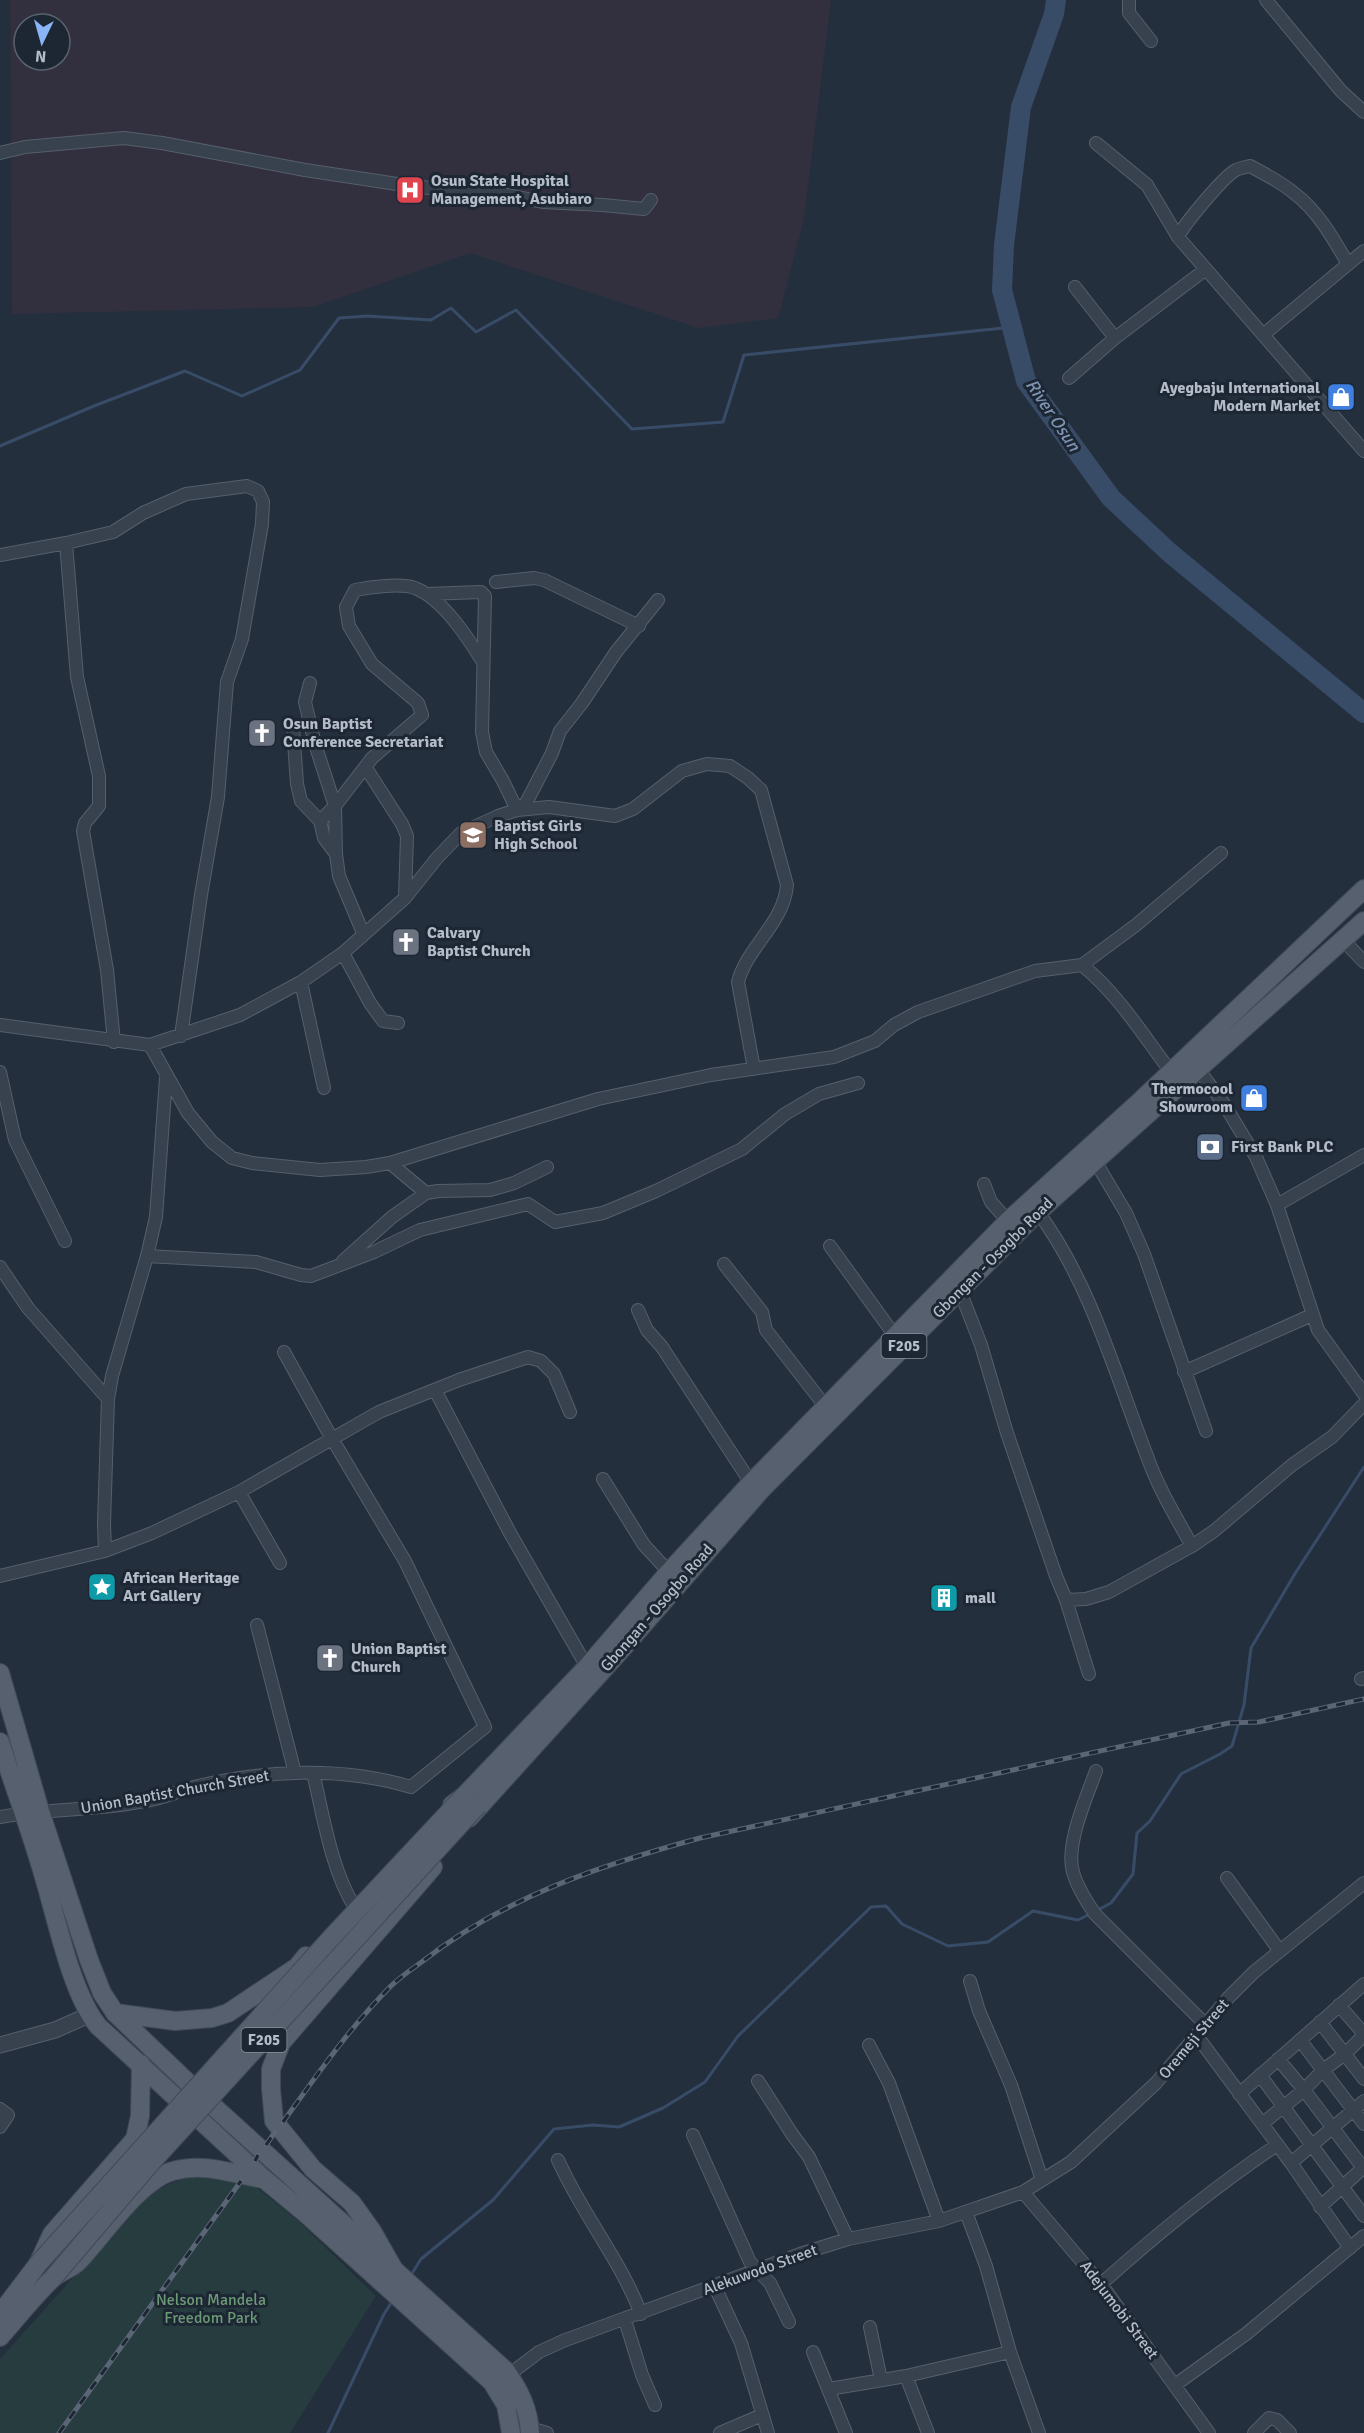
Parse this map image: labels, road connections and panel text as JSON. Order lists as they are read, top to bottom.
{
  "streets": {
    "main road": ["Gbongan - Osogbo Road", "F205"],
    "street": [
      "Union Baptist Church Street",
      "Oremeji Street",
      "Alekuwodo Street",
      "Adejumobi Street"
    ]
  },
  "crossings": [
    ["Gbongan - Osogbo Road", "F205"],
    ["Oremeji Street", "Alekuwodo Street"],
    ["Oremeji Street", "Adejumobi Street"],
    ["Alekuwodo Street", "Adejumobi Street"]
  ],
  "water": ["River Osun"],
  "parks": ["Nelson Mandela Freedom Park"],
  "places": {
    "hospital": ["Osun State Hospital Management, Asubiaro"],
    "shop": ["Ayegbaju International Modern Market", "Thermocool Showroom"],
    "church": ["Osun Baptist Conference Secretariat", "Calvary Baptist Church", "Union Baptist Church"],
    "school or university": ["Baptist Girls High School"],
    "bank": ["First Bank PLC"],
    "place": ["African Heritage Art Gallery"],
    "building": ["mall"]
  },
  "north": "bottom"
}
